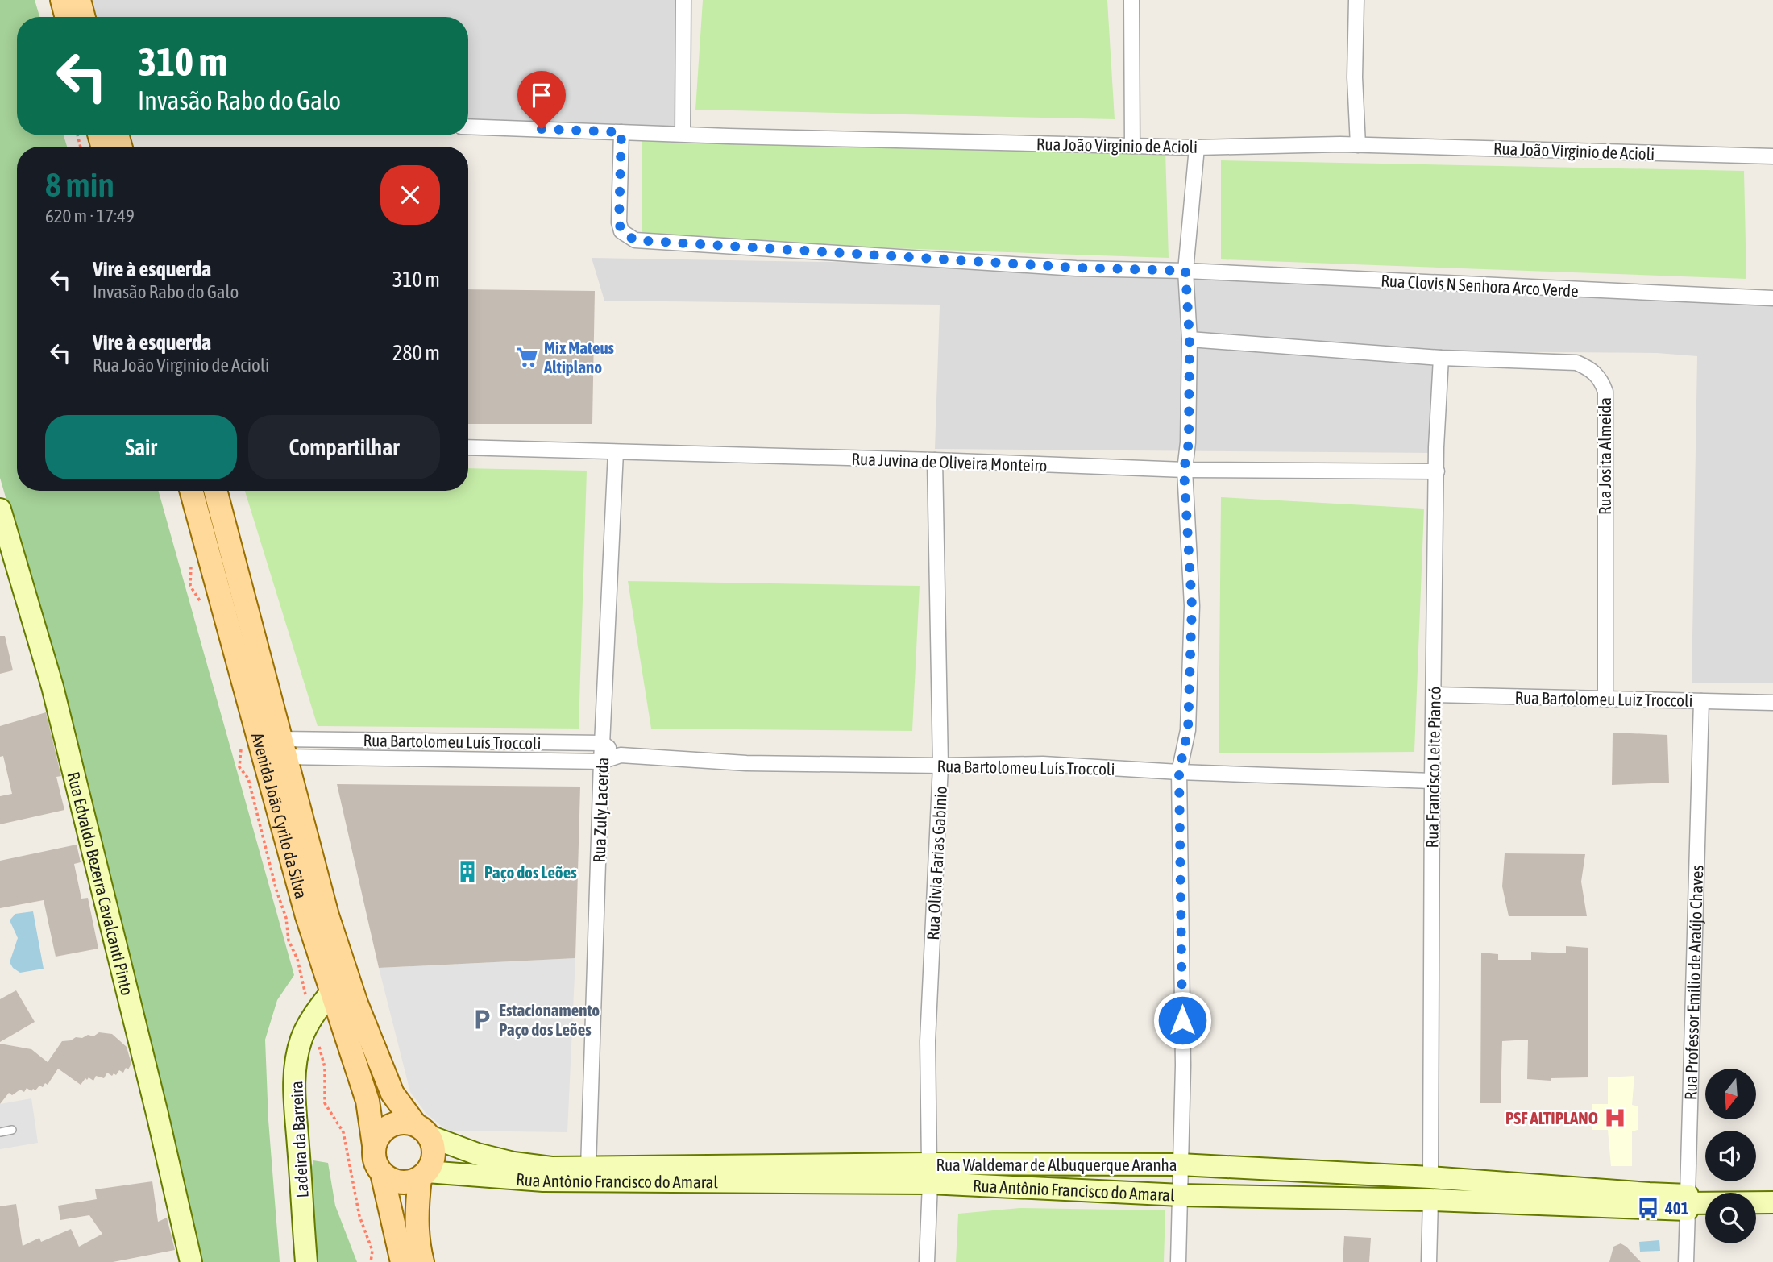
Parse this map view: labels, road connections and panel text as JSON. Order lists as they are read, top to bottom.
{
  "streets": {
    "main road": ["Avenida João Cyrilo da Silva"],
    "street": [
      "Rua João Virginio de Acioli",
      "Rua Clovis N Senhora Arco Verde",
      "Rua Josita Almeida",
      "Rua Juvina de Oliveira Monteiro",
      "Rua Bartolomeu Luiz Troccoli",
      "Rua Bartolomeu Luís Troccoli",
      "Rua Francisco Leite Piancó",
      "Rua Zuly Lacerda",
      "Rua Olivia Farias Gabinio",
      "Rua Edvaldo Bezerra Cavalcanti Pinto",
      "Rua Professor Emílio de Araújo Chaves",
      "Ladeira da Barreira",
      "Rua Waldemar de Albuquerque Aranha",
      "Rua Antônio Francisco do Amaral"
    ]
  },
  "crossings": [
    ["Rua João Virginio de Acioli", "Rua Clovis N Senhora Arco Verde"],
    ["Rua Josita Almeida", "Rua Bartolomeu Luiz Troccoli"],
    ["Rua Josita Almeida", "Rua Francisco Leite Piancó"],
    ["Rua Juvina de Oliveira Monteiro", "Rua Francisco Leite Piancó"],
    ["Rua Juvina de Oliveira Monteiro", "Rua Zuly Lacerda"],
    ["Rua Juvina de Oliveira Monteiro", "Rua Olivia Farias Gabinio"],
    ["Rua Bartolomeu Luiz Troccoli", "Rua Francisco Leite Piancó"],
    ["Rua Bartolomeu Luiz Troccoli", "Rua Professor Emílio de Araújo Chaves"],
    ["Rua Bartolomeu Luís Troccoli", "Rua Francisco Leite Piancó"],
    ["Rua Bartolomeu Luís Troccoli", "Rua Zuly Lacerda"],
    ["Rua Bartolomeu Luís Troccoli", "Avenida João Cyrilo da Silva"],
    ["Rua Bartolomeu Luís Troccoli", "Rua Olivia Farias Gabinio"],
    ["Rua Francisco Leite Piancó", "Rua Waldemar de Albuquerque Aranha"],
    ["Rua Zuly Lacerda", "Rua Waldemar de Albuquerque Aranha"],
    ["Avenida João Cyrilo da Silva", "Ladeira da Barreira"],
    ["Avenida João Cyrilo da Silva", "Rua Waldemar de Albuquerque Aranha"],
    ["Avenida João Cyrilo da Silva", "Rua Antônio Francisco do Amaral"],
    ["Rua Olivia Farias Gabinio", "Rua Waldemar de Albuquerque Aranha"],
    ["Rua Olivia Farias Gabinio", "Rua Antônio Francisco do Amaral"],
    ["Rua Professor Emílio de Araújo Chaves", "Rua Waldemar de Albuquerque Aranha"],
    ["Rua Professor Emílio de Araújo Chaves", "Rua Antônio Francisco do Amaral"],
    ["Rua Waldemar de Albuquerque Aranha", "Rua Antônio Francisco do Amaral"]
  ],
  "places": {
    "supermarket": ["Mix Mateus Altiplano"],
    "building": ["Paço dos Leões"],
    "parking": ["Estacionamento Paço dos Leões"],
    "hospital": ["PSF ALTIPLANO"],
    "bus stop": ["401"]
  },
  "north": "bottom",
  "page": {
    "turn": ["310 m", "Invasão Rabo do Galo"],
    "heading": ["8 min", "620 m · 17:49"],
    "list": [
      {
        "name": "Vire à esquerda",
        "note": "Invasão Rabo do Galo",
        "value": "310 m"
      },
      {
        "name": "Vire à esquerda",
        "note": "Rua João Virginio de Acioli",
        "value": "280 m"
      }
    ],
    "buttons": ["Sair", "Compartilhar"]
  }
}
